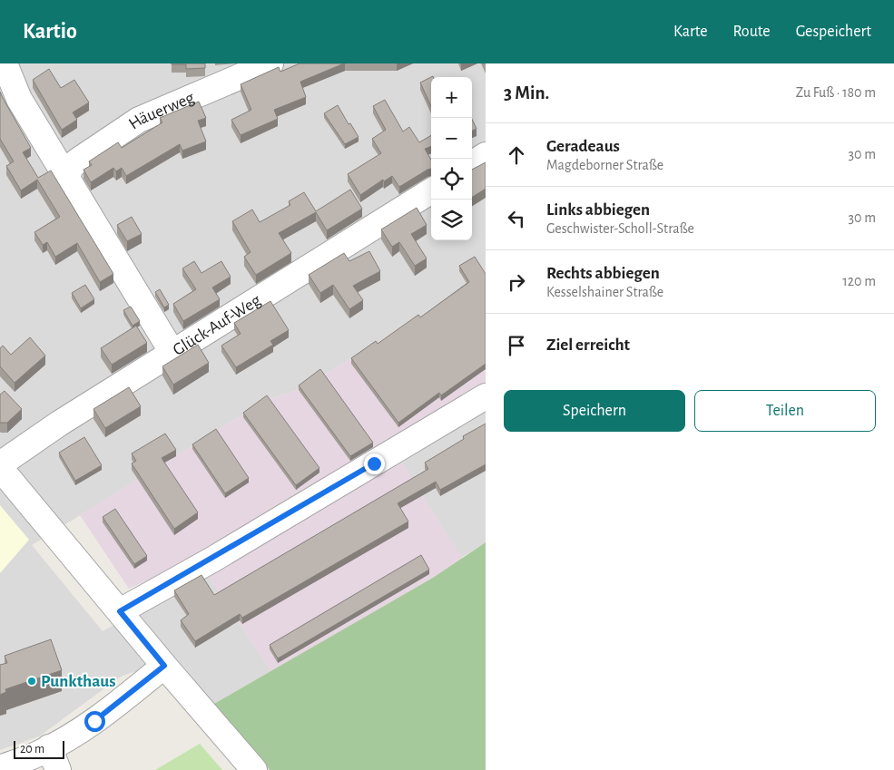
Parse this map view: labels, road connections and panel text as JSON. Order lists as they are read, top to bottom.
{
  "streets": {
    "street": ["Häuerweg", "Glück-Auf-Weg"]
  },
  "places": ["Punkthaus"],
  "scale_bar": "20 m",
  "page": {
    "header": "Kartio",
    "nav": ["Karte", "Route", "Gespeichert"],
    "heading": ["3 Min.", "Zu Fuß · 180 m"],
    "map_buttons": ["+", "−"],
    "list": [
      ["Geradeaus", "Magdeborner Straße", "30 m"],
      ["Links abbiegen", "Geschwister-Scholl-Straße", "30 m"],
      ["Rechts abbiegen", "Kesselshainer Straße", "120 m"],
      "Ziel erreicht"
    ],
    "buttons": ["Speichern", "Teilen"],
    "scale": "20 m"
  }
}
